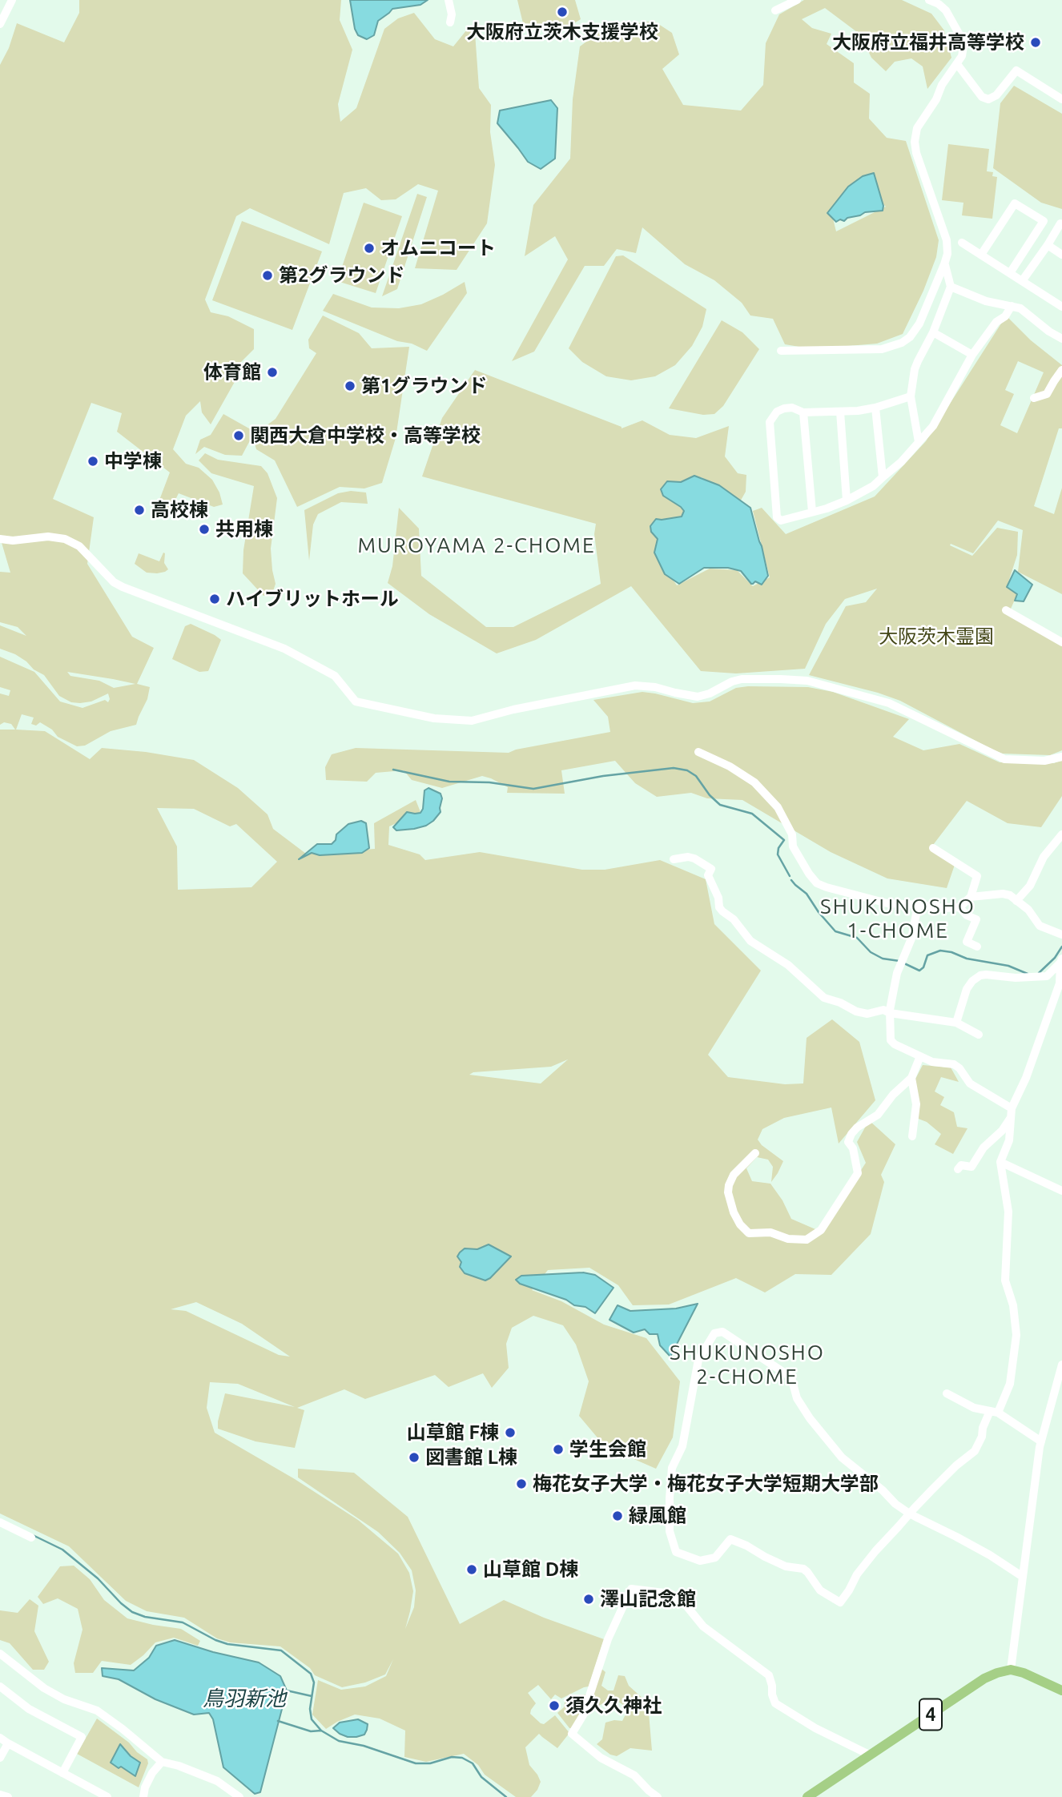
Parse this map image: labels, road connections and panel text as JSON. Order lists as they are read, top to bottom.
{
  "streets": {
    "main road": ["4"]
  },
  "districts": ["MUROYAMA 2-CHOME", "SHUKUNOSHO 1-CHOME", "SHUKUNOSHO 2-CHOME"],
  "water": ["鳥羽新池"],
  "parks": ["大阪茨木霊園"],
  "places": [
    "大阪府立茨木支援学校",
    "大阪府立福井高等学校",
    "オムニコート",
    "第2グラウンド",
    "体育館",
    "第1グラウンド",
    "関西大倉中学校・高等学校",
    "中学棟",
    "高校棟",
    "共用棟",
    "ハイブリットホール",
    "山草館 F棟",
    "学生会館",
    "図書館 L棟",
    "梅花女子大学・梅花女子大学短期大学部",
    "緑風館",
    "山草館 D棟",
    "澤山記念館",
    "須久久神社"
  ]
}
